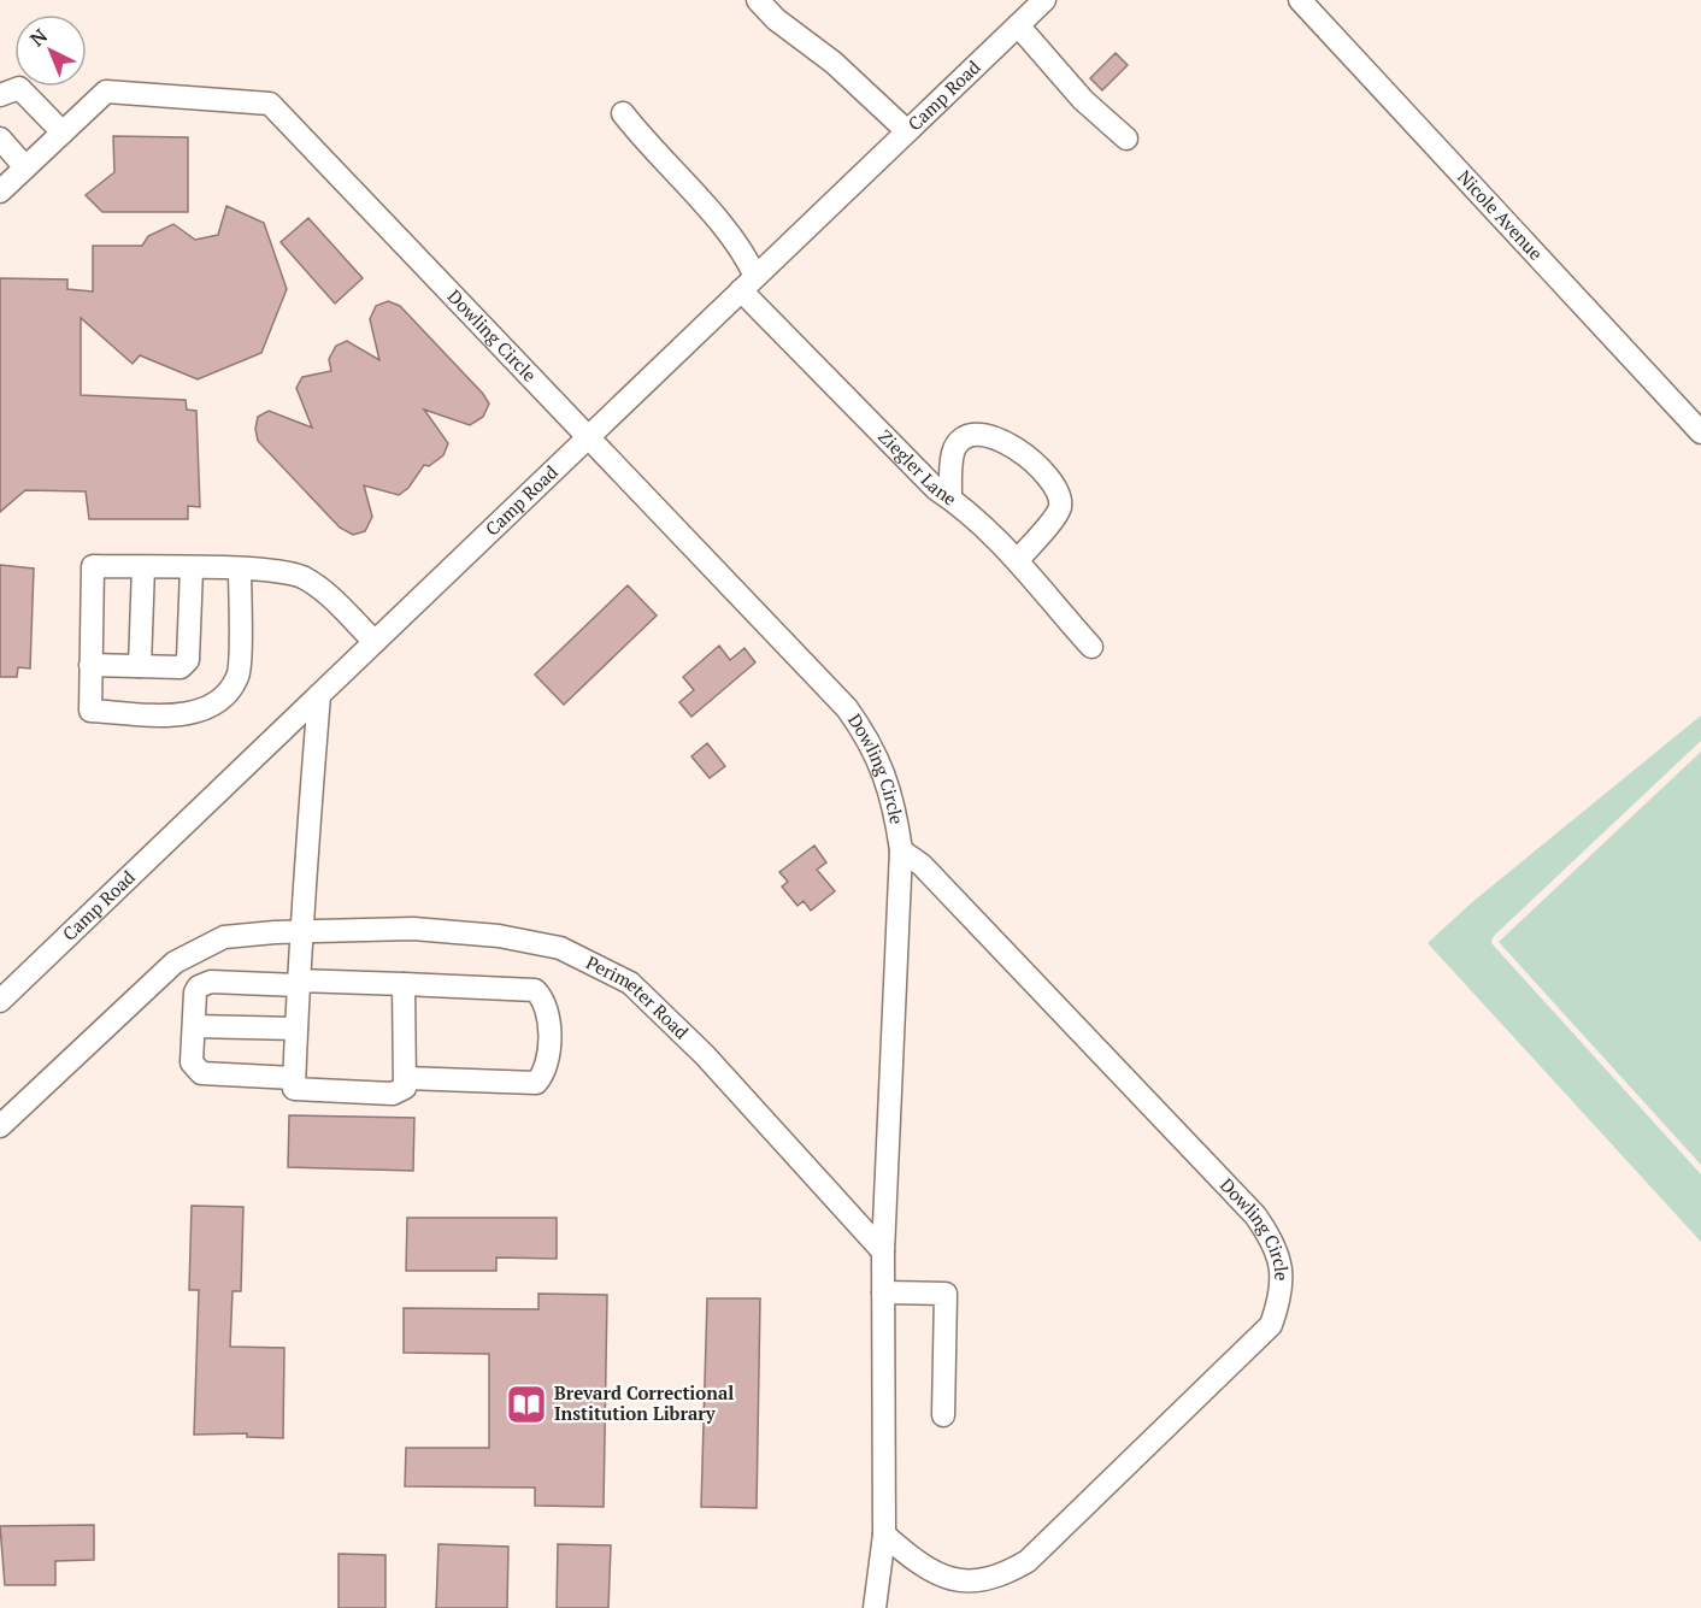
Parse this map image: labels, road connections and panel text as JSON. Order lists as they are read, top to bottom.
{
  "streets": {
    "street": [
      "Camp Road",
      "Nicole Avenue",
      "Dowling Circle",
      "Ziegler Lane",
      "Perimeter Road"
    ]
  },
  "crossings": [
    ["Camp Road", "Dowling Circle"],
    ["Camp Road", "Ziegler Lane"]
  ],
  "places": {
    "library": ["Brevard Correctional Institution Library"]
  },
  "north": "top left"
}
